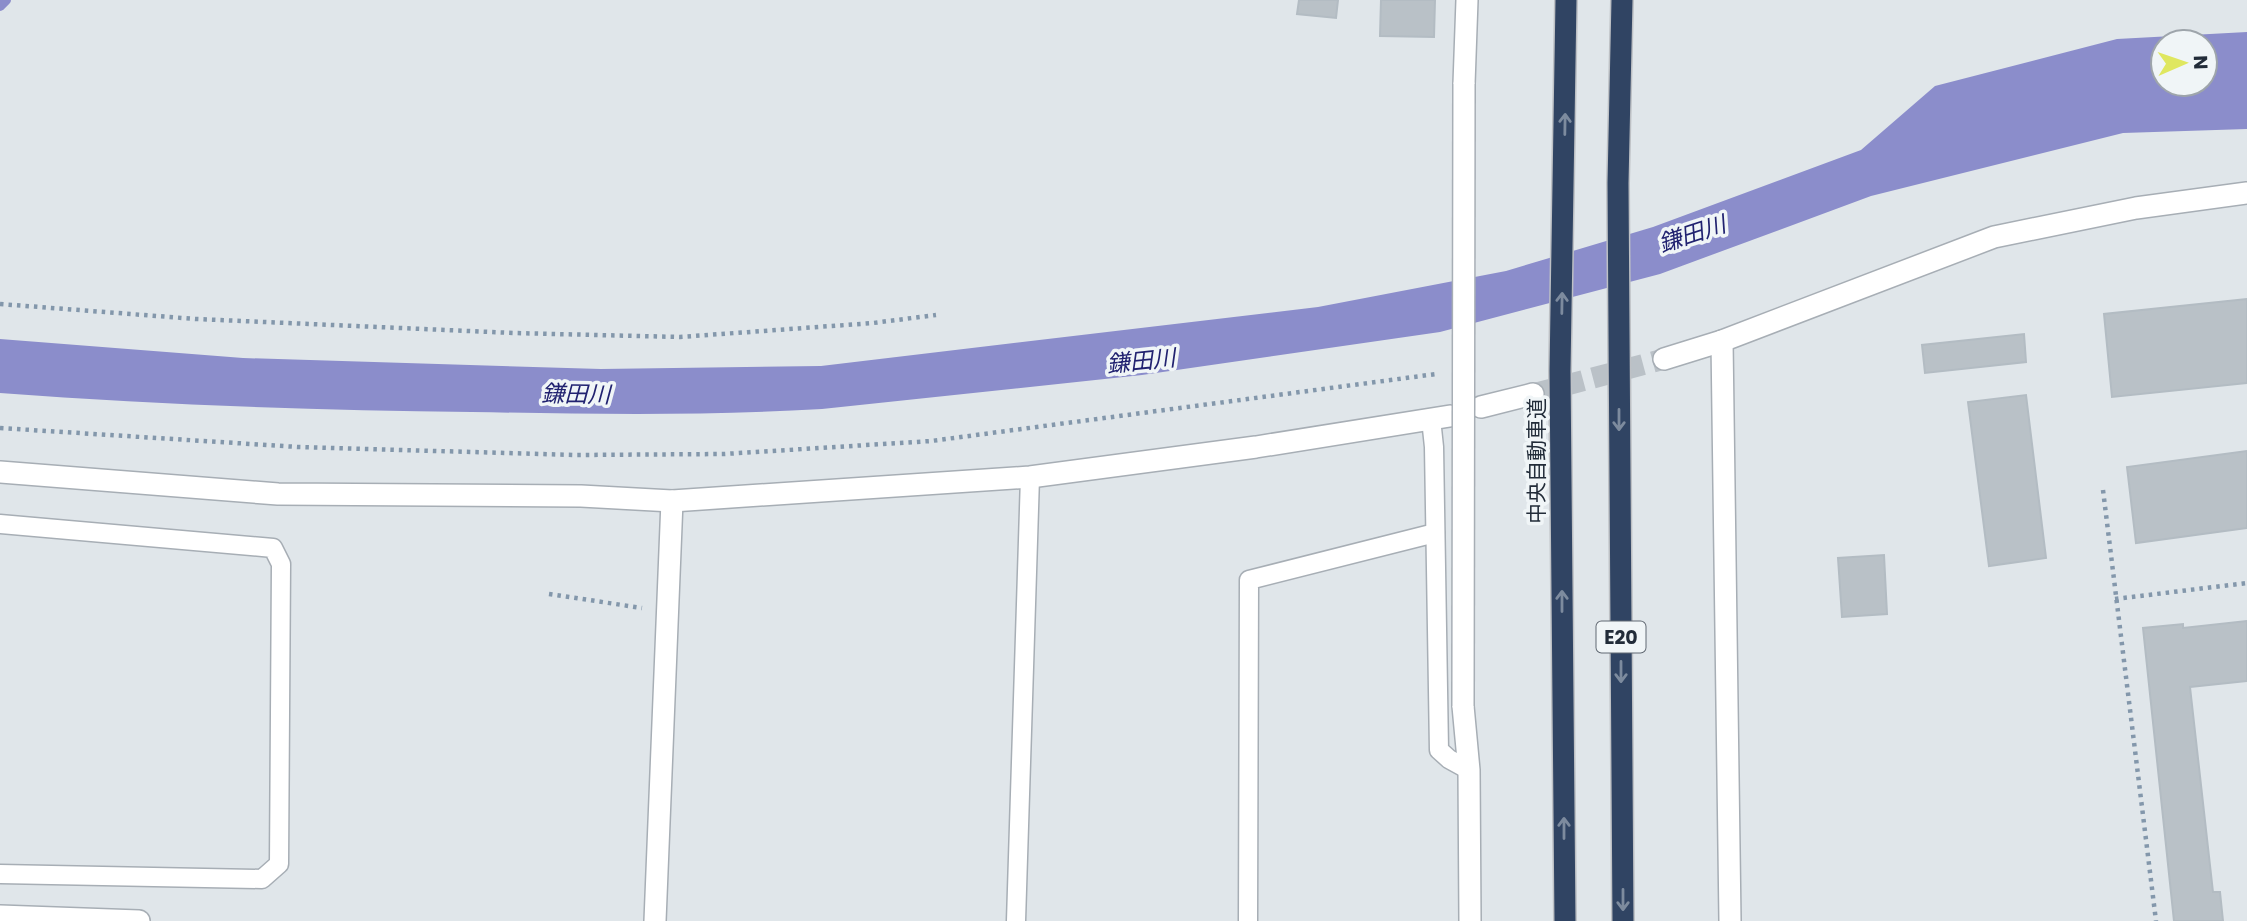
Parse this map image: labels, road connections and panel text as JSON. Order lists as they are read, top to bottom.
{
  "streets": {
    "highway": ["中央自動車道", "E20"]
  },
  "water": ["鎌田川"],
  "north": "right"
}
